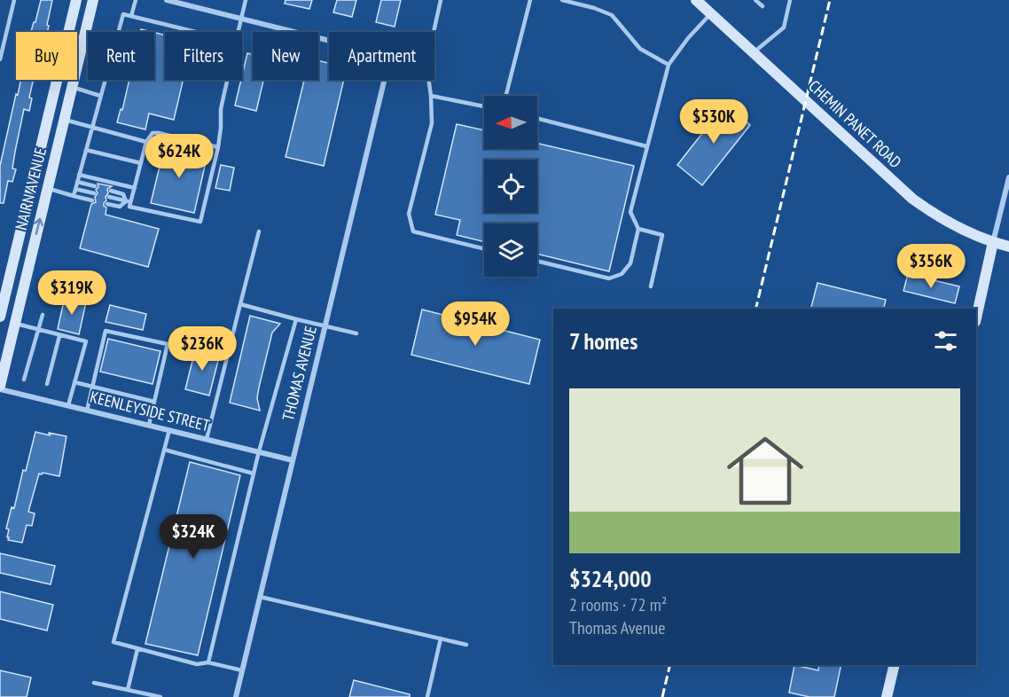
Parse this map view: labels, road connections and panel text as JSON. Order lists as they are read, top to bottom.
{
  "streets": {
    "main road": ["CHEMIN PANET ROAD", "NAIRN AVENUE"],
    "street": ["THOMAS AVENUE", "KEENLEYSIDE STREET"]
  },
  "crossings": [
    ["NAIRN AVENUE", "KEENLEYSIDE STREET"],
    ["THOMAS AVENUE", "KEENLEYSIDE STREET"]
  ],
  "north": "left",
  "page": {
    "chip": [
      "Buy",
      "Rent",
      "Filters",
      "New",
      "Apartment"
    ],
    "price": [
      "$530K",
      "$624K",
      "$356K",
      "$319K",
      "$954K",
      "$236K",
      "$324K"
    ],
    "heading": "7 homes",
    "list": [
      {
        "name": "$324,000",
        "note": "2 rooms · 72 m² · Thomas Avenue"
      }
    ]
  }
}
